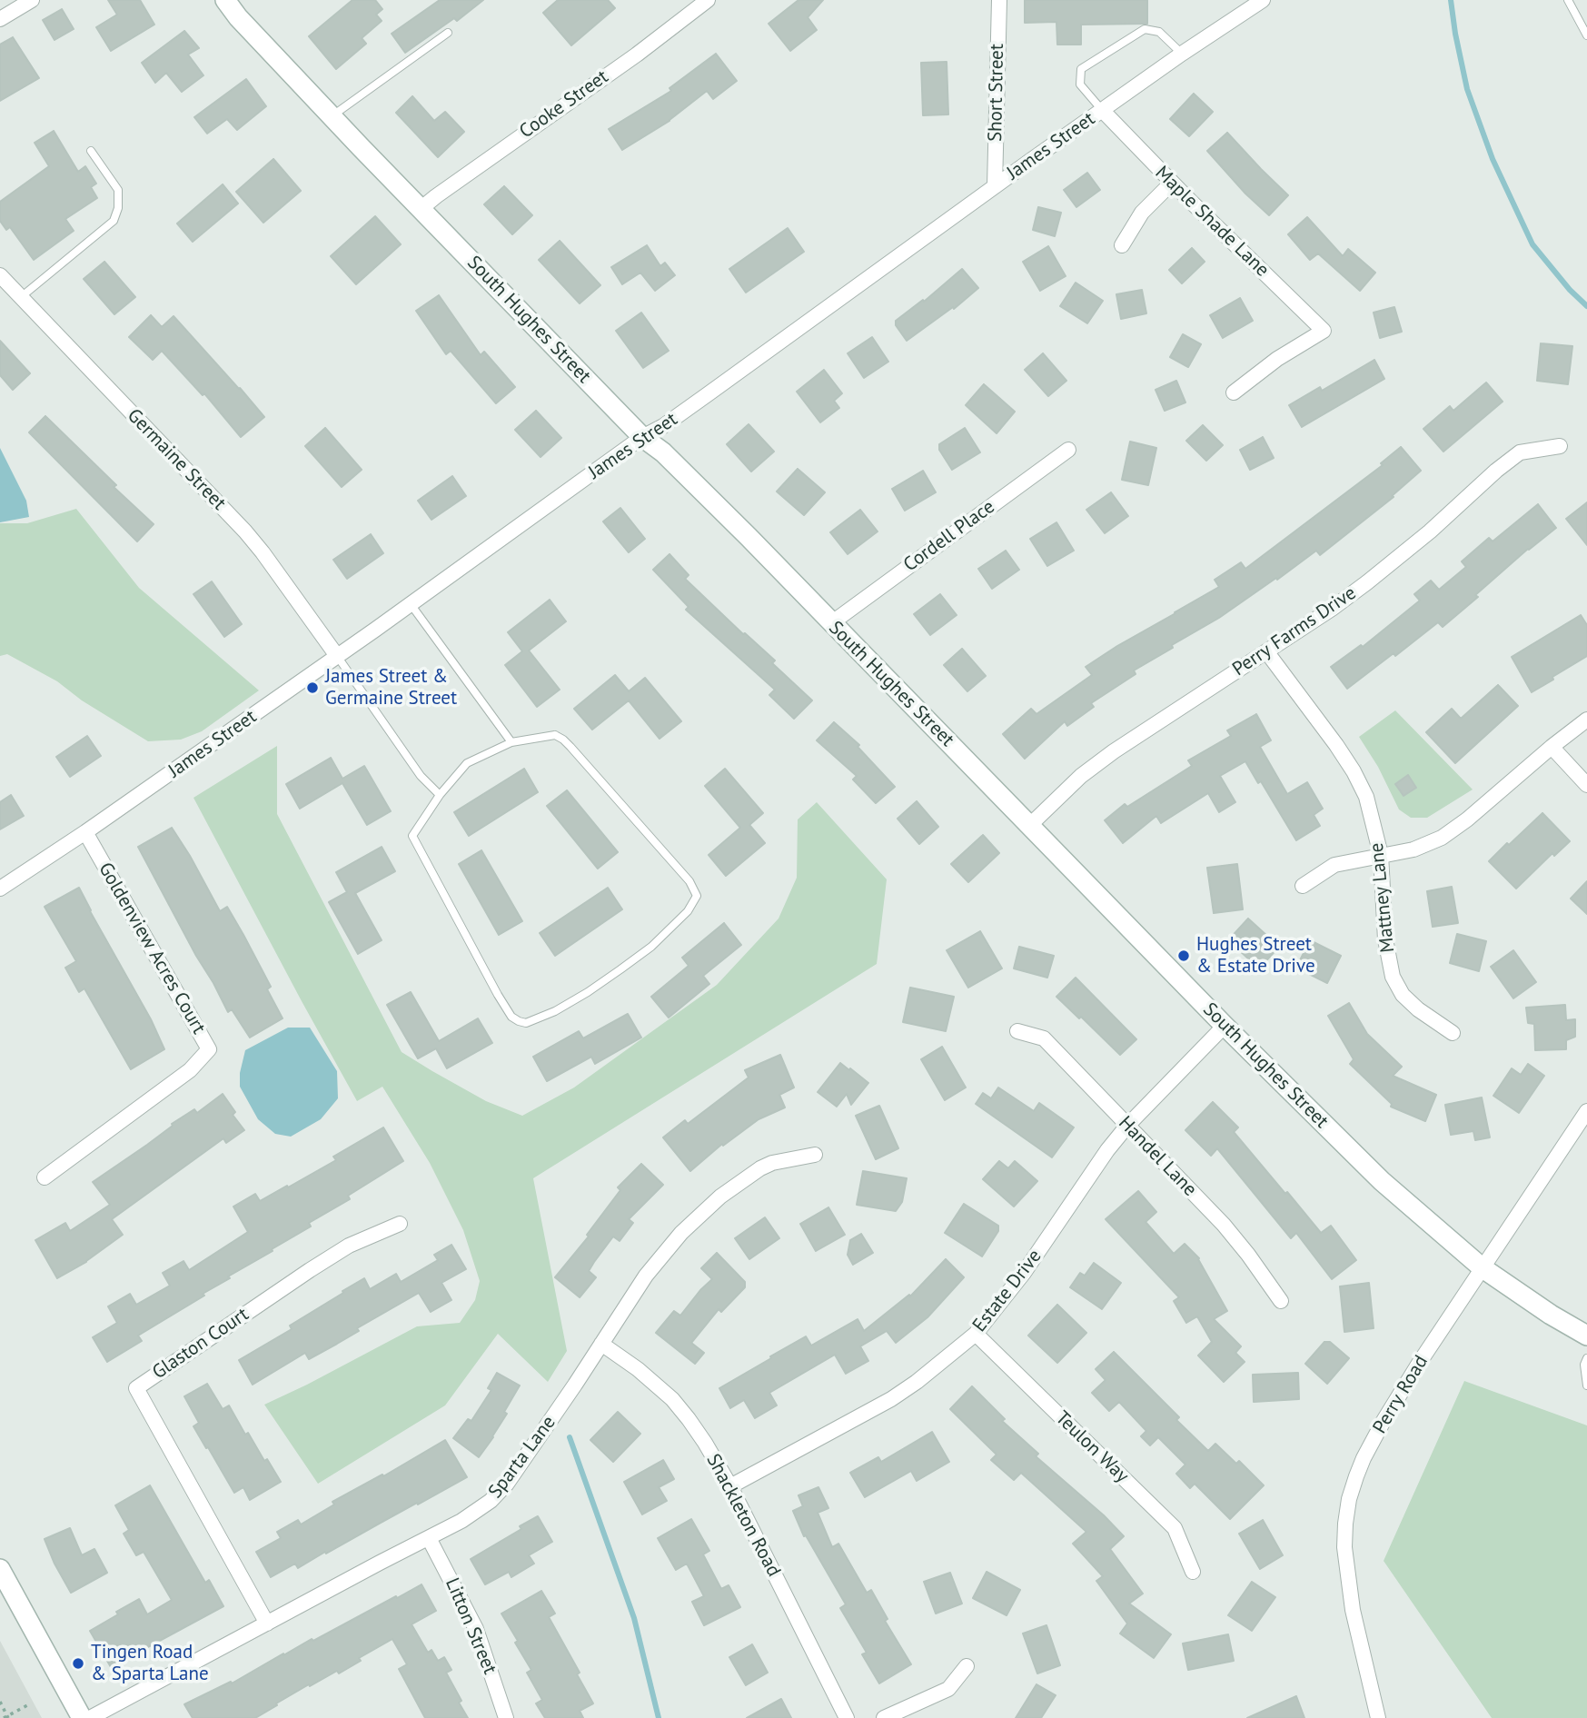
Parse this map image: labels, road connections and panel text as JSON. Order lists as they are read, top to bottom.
{
  "streets": {
    "street": [
      "Short Street",
      "Cooke Street",
      "James Street",
      "Maple Shade Lane",
      "South Hughes Street",
      "Germaine Street",
      "Cordell Place",
      "Perry Farms Drive",
      "Mattney Lane",
      "Goldenview Acres Court",
      "Handel Lane",
      "Estate Drive",
      "Glaston Court",
      "Perry Road",
      "Teulon Way",
      "Sparta Lane",
      "Shackleton Road",
      "Litton Street"
    ]
  },
  "crossings": [
    ["Short Street", "James Street"],
    ["Cooke Street", "South Hughes Street"],
    ["James Street", "Maple Shade Lane"],
    ["James Street", "South Hughes Street"],
    ["James Street", "Germaine Street"],
    ["James Street", "Goldenview Acres Court"],
    ["South Hughes Street", "Cordell Place"],
    ["South Hughes Street", "Perry Farms Drive"],
    ["South Hughes Street", "Estate Drive"],
    ["South Hughes Street", "Perry Road"],
    ["Perry Farms Drive", "Mattney Lane"],
    ["Handel Lane", "Estate Drive"],
    ["Estate Drive", "Teulon Way"],
    ["Estate Drive", "Shackleton Road"],
    ["Glaston Court", "Sparta Lane"],
    ["Sparta Lane", "Shackleton Road"],
    ["Sparta Lane", "Litton Street"]
  ],
  "places": ["James Street & Germaine Street", "Hughes Street & Estate Drive", "Tingen Road & Sparta Lane"]
}
